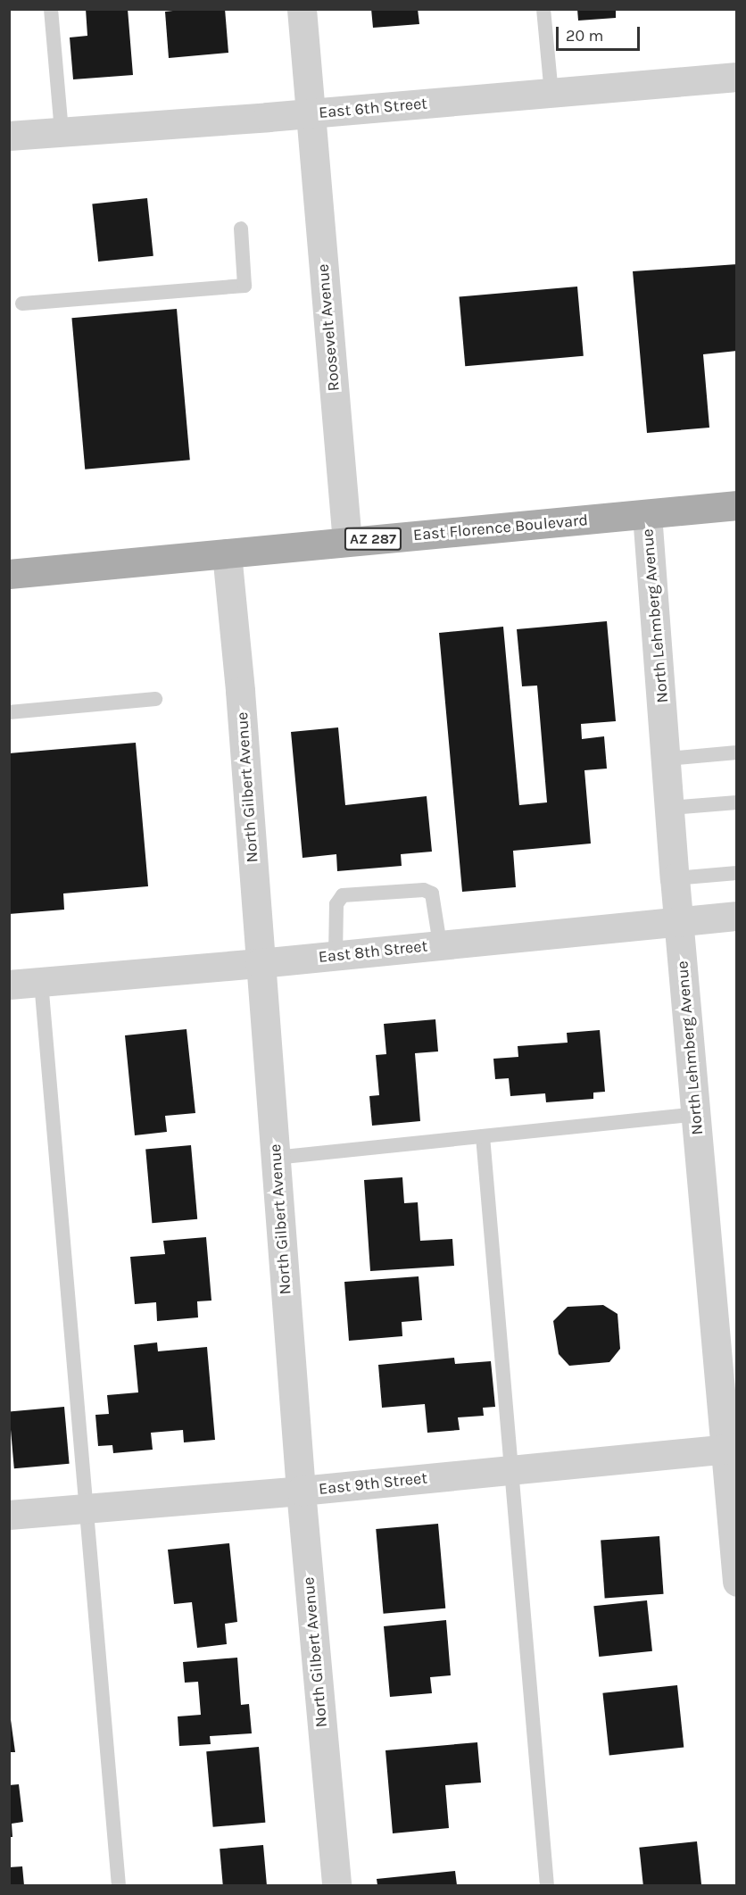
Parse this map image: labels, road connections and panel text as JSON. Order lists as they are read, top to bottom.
{
  "streets": {
    "main road": ["East Florence Boulevard", "AZ 287"],
    "street": [
      "East 6th Street",
      "Roosevelt Avenue",
      "North Lehmberg Avenue",
      "North Gilbert Avenue",
      "East 8th Street",
      "East 9th Street"
    ]
  },
  "crossings": [
    ["East 6th Street", "Roosevelt Avenue"],
    ["Roosevelt Avenue", "East Florence Boulevard"],
    ["East Florence Boulevard", "North Lehmberg Avenue"],
    ["East Florence Boulevard", "North Gilbert Avenue"],
    ["North Lehmberg Avenue", "East 8th Street"],
    ["North Lehmberg Avenue", "East 9th Street"],
    ["North Gilbert Avenue", "East 8th Street"],
    ["North Gilbert Avenue", "East 9th Street"]
  ],
  "scale_bar": "20 m"
}
